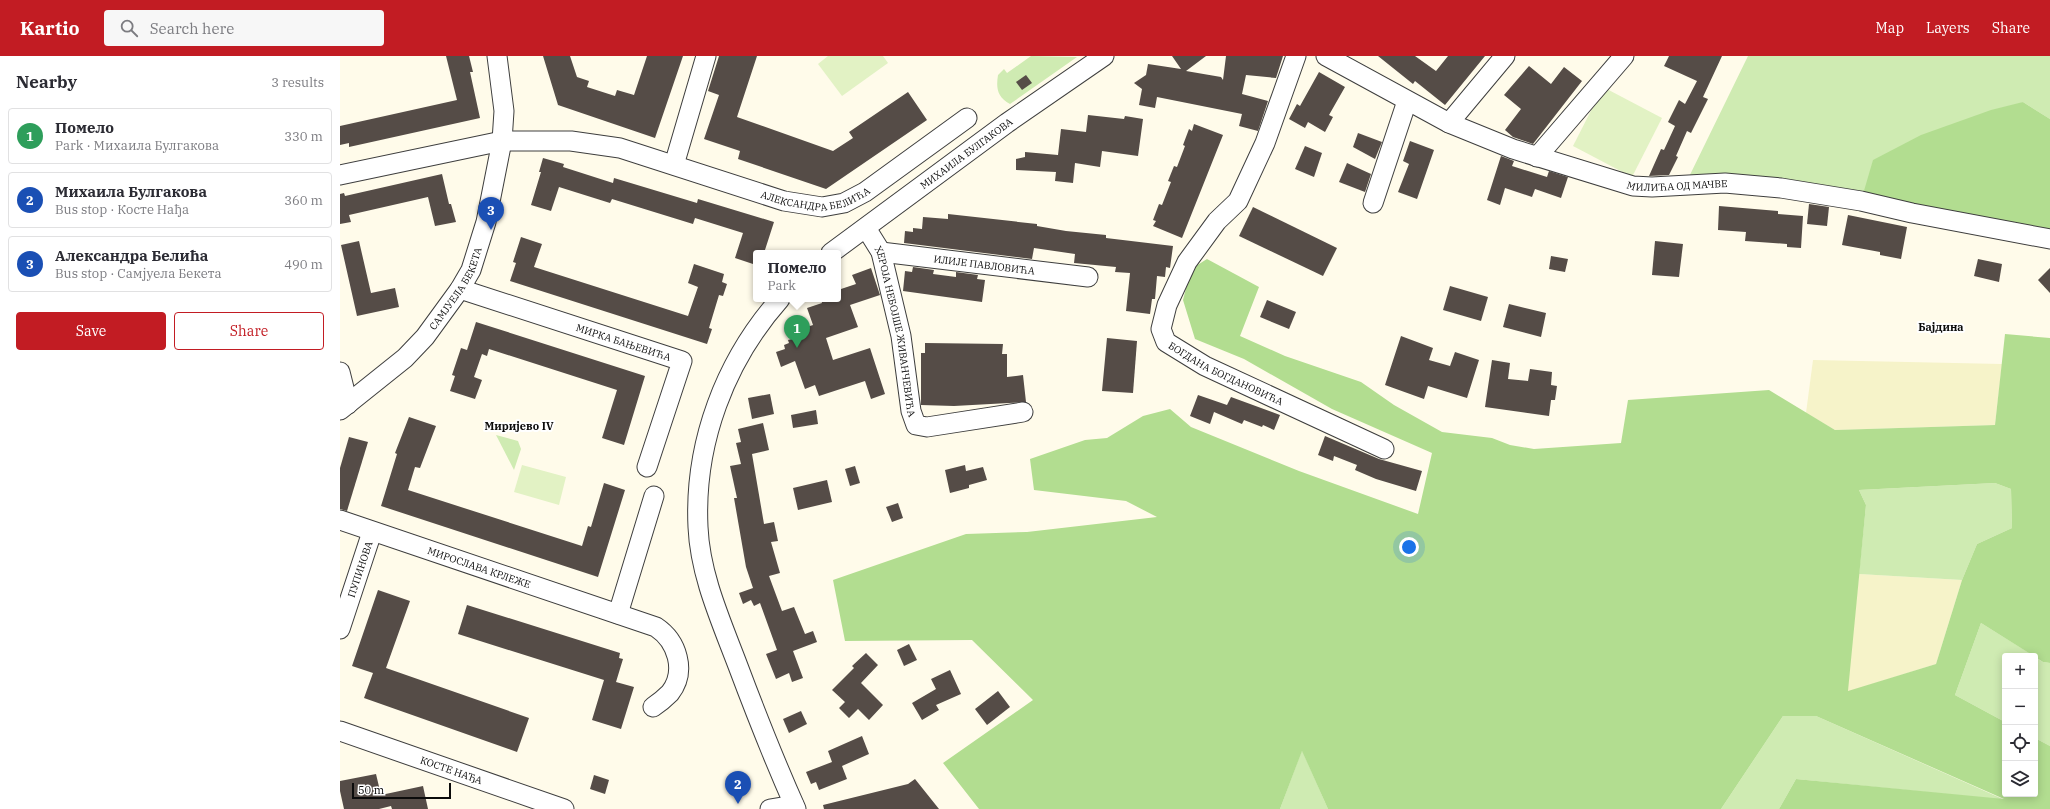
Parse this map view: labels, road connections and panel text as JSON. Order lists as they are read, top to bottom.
{
  "streets": {
    "street": [
      "МИХАИЛА БУЛГАКОВА",
      "МИЛИЋА ОД МАЧВЕ",
      "АЛЕКСАНДРА БЕЛИЋА",
      "ИЛИЈЕ ПАВЛОВИЋА",
      "САМЈУЕЛА БЕКЕТА",
      "ХЕРОЈА НЕБОЈШЕ ЖИВАНЧЕВИЋА",
      "МИРКА БАЊЕВИЋА",
      "БОГДАНА БОГДАНОВИЋА",
      "МИРОСЛАВА КРЛЕЖЕ",
      "ПУПИНОВА",
      "КОСТЕ НАЂА"
    ]
  },
  "crossings": [
    ["МИХАИЛА БУЛГАКОВА", "ХЕРОЈА НЕБОЈШЕ ЖИВАНЧЕВИЋА"],
    ["АЛЕКСАНДРА БЕЛИЋА", "САМЈУЕЛА БЕКЕТА"],
    ["ИЛИЈЕ ПАВЛОВИЋА", "ХЕРОЈА НЕБОЈШЕ ЖИВАНЧЕВИЋА"],
    ["САМЈУЕЛА БЕКЕТА", "МИРКА БАЊЕВИЋА"],
    ["МИРОСЛАВА КРЛЕЖЕ", "ПУПИНОВА"]
  ],
  "districts": ["Бајдина", "Миријево IV"],
  "scale_bar": "50 m",
  "page": {
    "header": "Kartio",
    "search": "Search here",
    "nav": ["Map", "Layers", "Share"],
    "heading": ["Nearby", "3 results"],
    "list": [
      {
        "mark": "1",
        "name": "Помело",
        "note": "Park · Михаила Булгакова",
        "value": "330 m"
      },
      {
        "mark": "2",
        "name": "Михаила Булгакова",
        "note": "Bus stop · Косте Нађа",
        "value": "360 m"
      },
      {
        "mark": "3",
        "name": "Александра Белића",
        "note": "Bus stop · Самјуела Бекета",
        "value": "490 m"
      }
    ],
    "pins": ["3", "1", "2"],
    "popup": ["Помело", "Park"],
    "buttons": ["Save", "Share"],
    "map_buttons": ["+", "−"],
    "scale": "50 m"
  }
}
